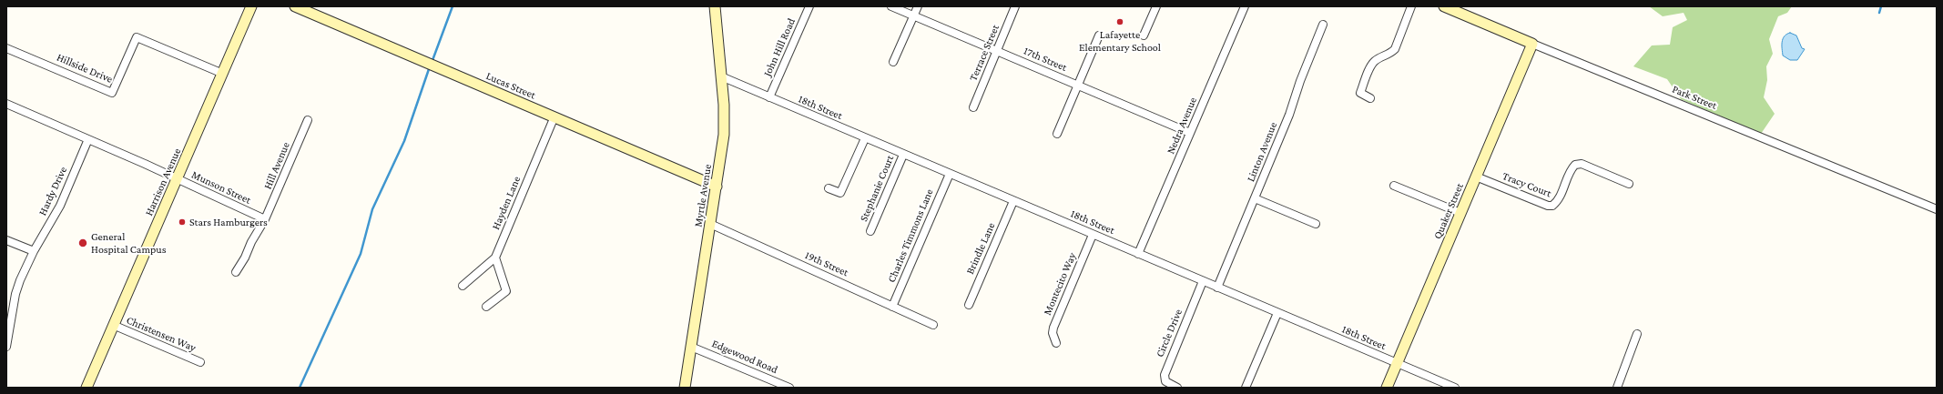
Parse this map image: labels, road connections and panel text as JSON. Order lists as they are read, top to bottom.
{
  "streets": {
    "street": [
      "John Hill Road",
      "Terrace Street",
      "17th Street",
      "Hillside Drive",
      "Lucas Street",
      "Park Street",
      "18th Street",
      "Nedra Avenue",
      "Linton Avenue",
      "Hill Avenue",
      "Harrison Avenue",
      "Tracy Court",
      "Munson Street",
      "Stephanie Court",
      "Hardy Drive",
      "Myrtle Avenue",
      "Hayden Lane",
      "Quaker Street",
      "Charles Timmons Lane",
      "Brindle Lane",
      "19th Street",
      "Montecito Way",
      "Circle Drive",
      "Christensen Way",
      "Edgewood Road"
    ]
  },
  "crossings": [
    ["John Hill Road", "18th Street"],
    ["Terrace Street", "17th Street"],
    ["17th Street", "Nedra Avenue"],
    ["Hillside Drive", "Harrison Avenue"],
    ["Lucas Street", "Myrtle Avenue"],
    ["Lucas Street", "Hayden Lane"],
    ["Park Street", "Quaker Street"],
    ["18th Street", "Nedra Avenue"],
    ["18th Street", "Linton Avenue"],
    ["18th Street", "Stephanie Court"],
    ["18th Street", "Myrtle Avenue"],
    ["18th Street", "Quaker Street"],
    ["18th Street", "Charles Timmons Lane"],
    ["18th Street", "Brindle Lane"],
    ["18th Street", "Montecito Way"],
    ["18th Street", "Circle Drive"],
    ["Hill Avenue", "Munson Street"],
    ["Harrison Avenue", "Munson Street"],
    ["Harrison Avenue", "Christensen Way"],
    ["Tracy Court", "Quaker Street"],
    ["Munson Street", "Hardy Drive"],
    ["Myrtle Avenue", "19th Street"],
    ["Myrtle Avenue", "Edgewood Road"],
    ["Charles Timmons Lane", "19th Street"]
  ],
  "places": ["Lafayette Elementary School", "Stars Hamburgers", "General Hospital Campus"]
}
